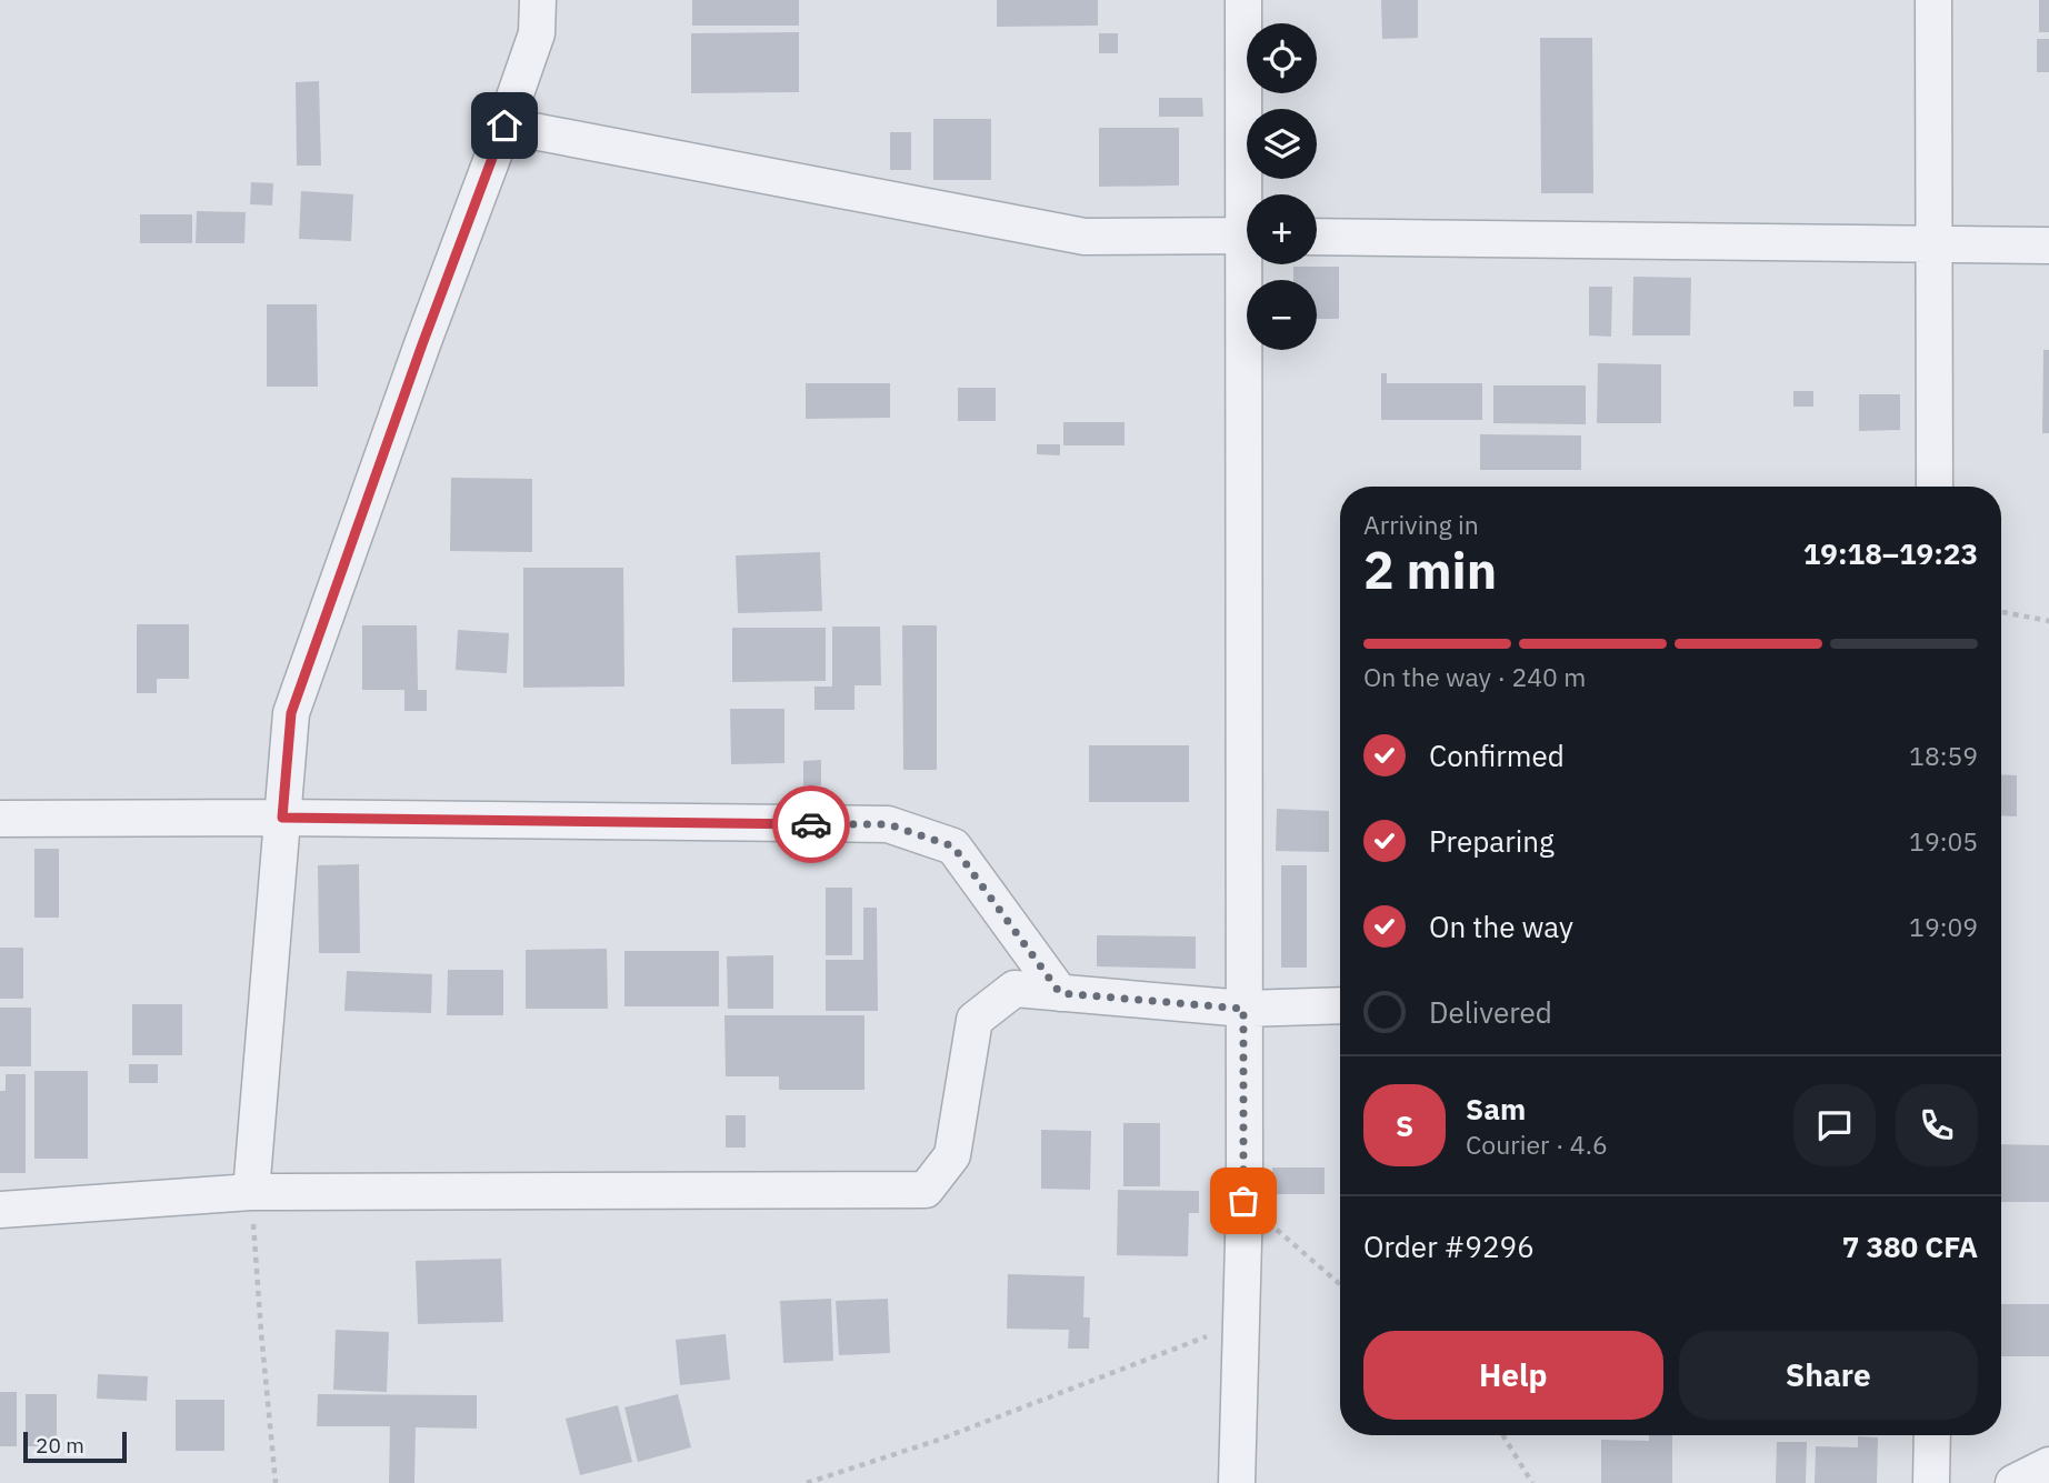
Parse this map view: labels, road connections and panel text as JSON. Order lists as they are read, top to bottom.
{
  "scale_bar": "20 m",
  "page": {
    "map_buttons": ["+", "−"],
    "heading": ["2 min", "Arriving in", "19:18–19:23"],
    "panel": [
      "Sam",
      "Courier · 4.6",
      "Order #9296",
      "7 380 CFA"
    ],
    "bar": "On the way · 240 m",
    "list": [
      ["Confirmed", "18:59"],
      ["Preparing", "19:05"],
      ["On the way", "19:09"],
      "Delivered"
    ],
    "round": "S",
    "buttons": ["Help", "Share"],
    "scale": "20 m"
  }
}
